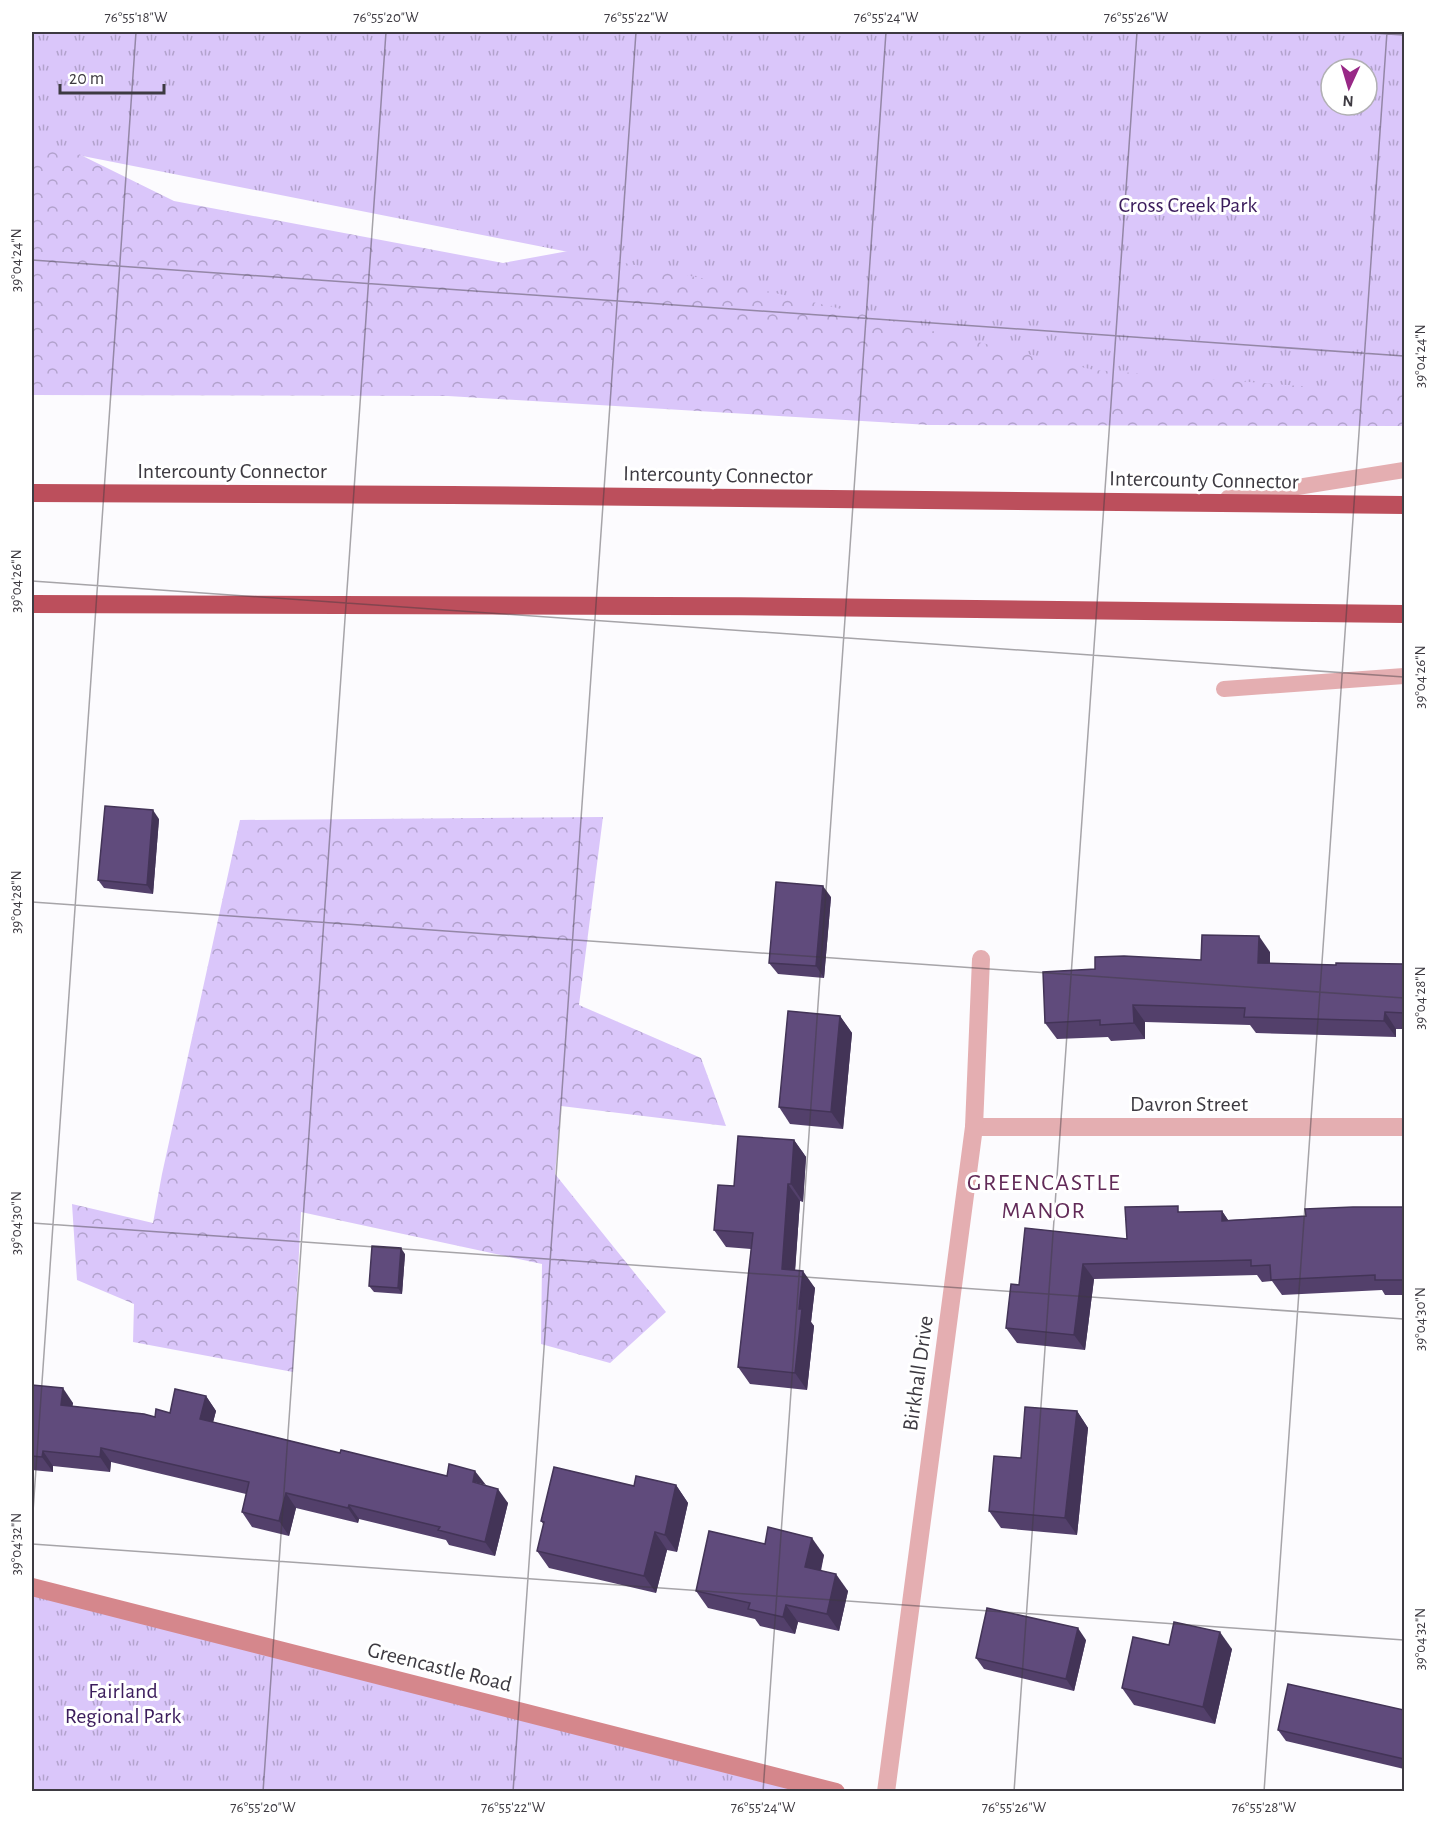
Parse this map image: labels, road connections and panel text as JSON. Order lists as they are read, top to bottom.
{
  "streets": {
    "highway": ["Intercounty Connector"],
    "street": ["Davron Street", "Birkhall Drive", "Greencastle Road"]
  },
  "crossings": [
    ["Davron Street", "Birkhall Drive"]
  ],
  "districts": ["GREENCASTLE MANOR"],
  "parks": ["Cross Creek Park", "Fairland Regional Park"],
  "scale_bar": "20 m",
  "north": "bottom",
  "coordinates": [
    "76°55'18\"W",
    "76°55'20\"W",
    "76°55'22\"W",
    "76°55'24\"W",
    "76°55'26\"W",
    "39°04'24\"N",
    "39°04'26\"N",
    "39°04'28\"N",
    "39°04'30\"N",
    "39°04'32\"N",
    "76°55'28\"W"
  ]
}
